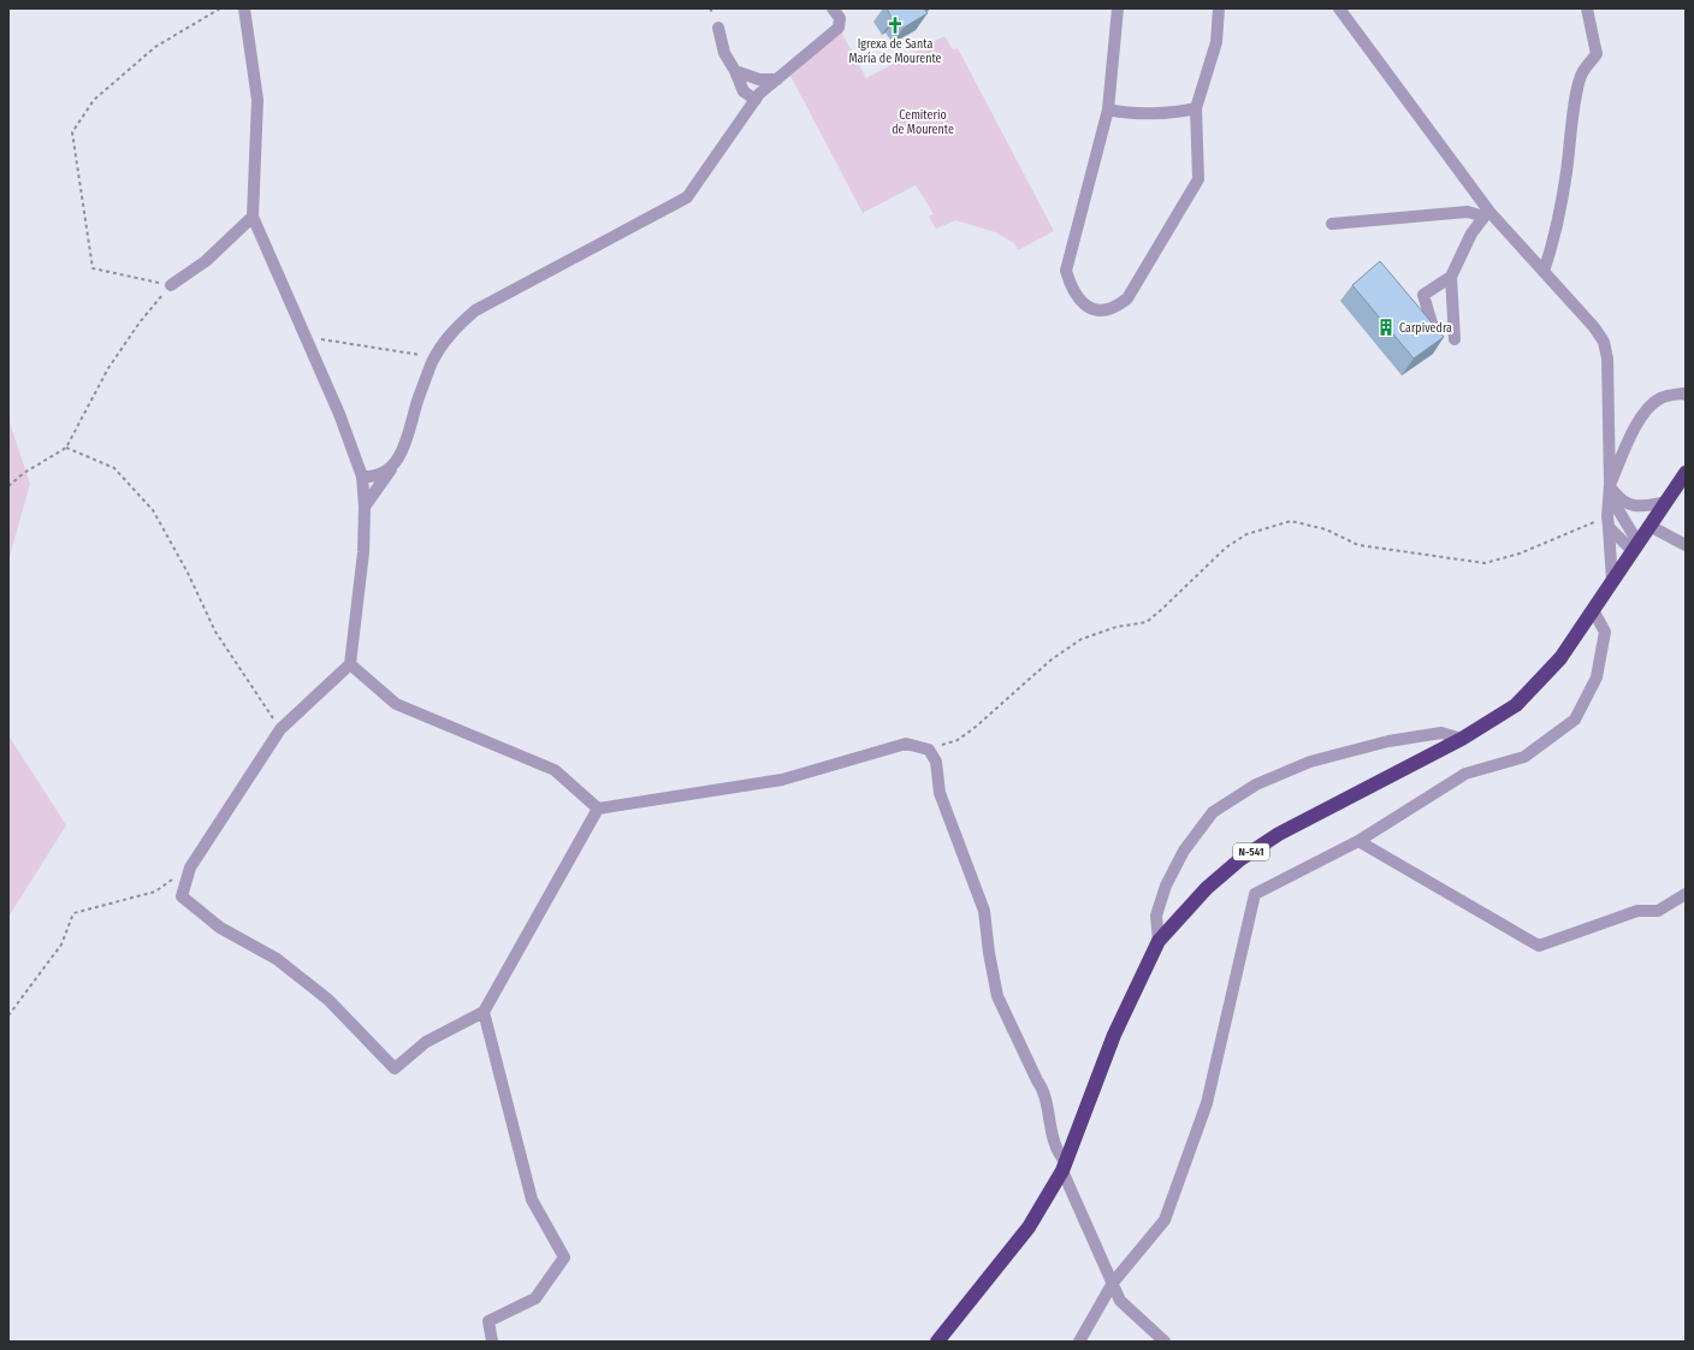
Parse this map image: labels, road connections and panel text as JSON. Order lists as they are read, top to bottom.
{
  "streets": {
    "highway": ["N-541"]
  },
  "parks": ["Cemiterio de Mourente"],
  "places": {
    "church": ["Igrexa de Santa María de Mourente"],
    "building": ["Carpivedra"]
  }
}
